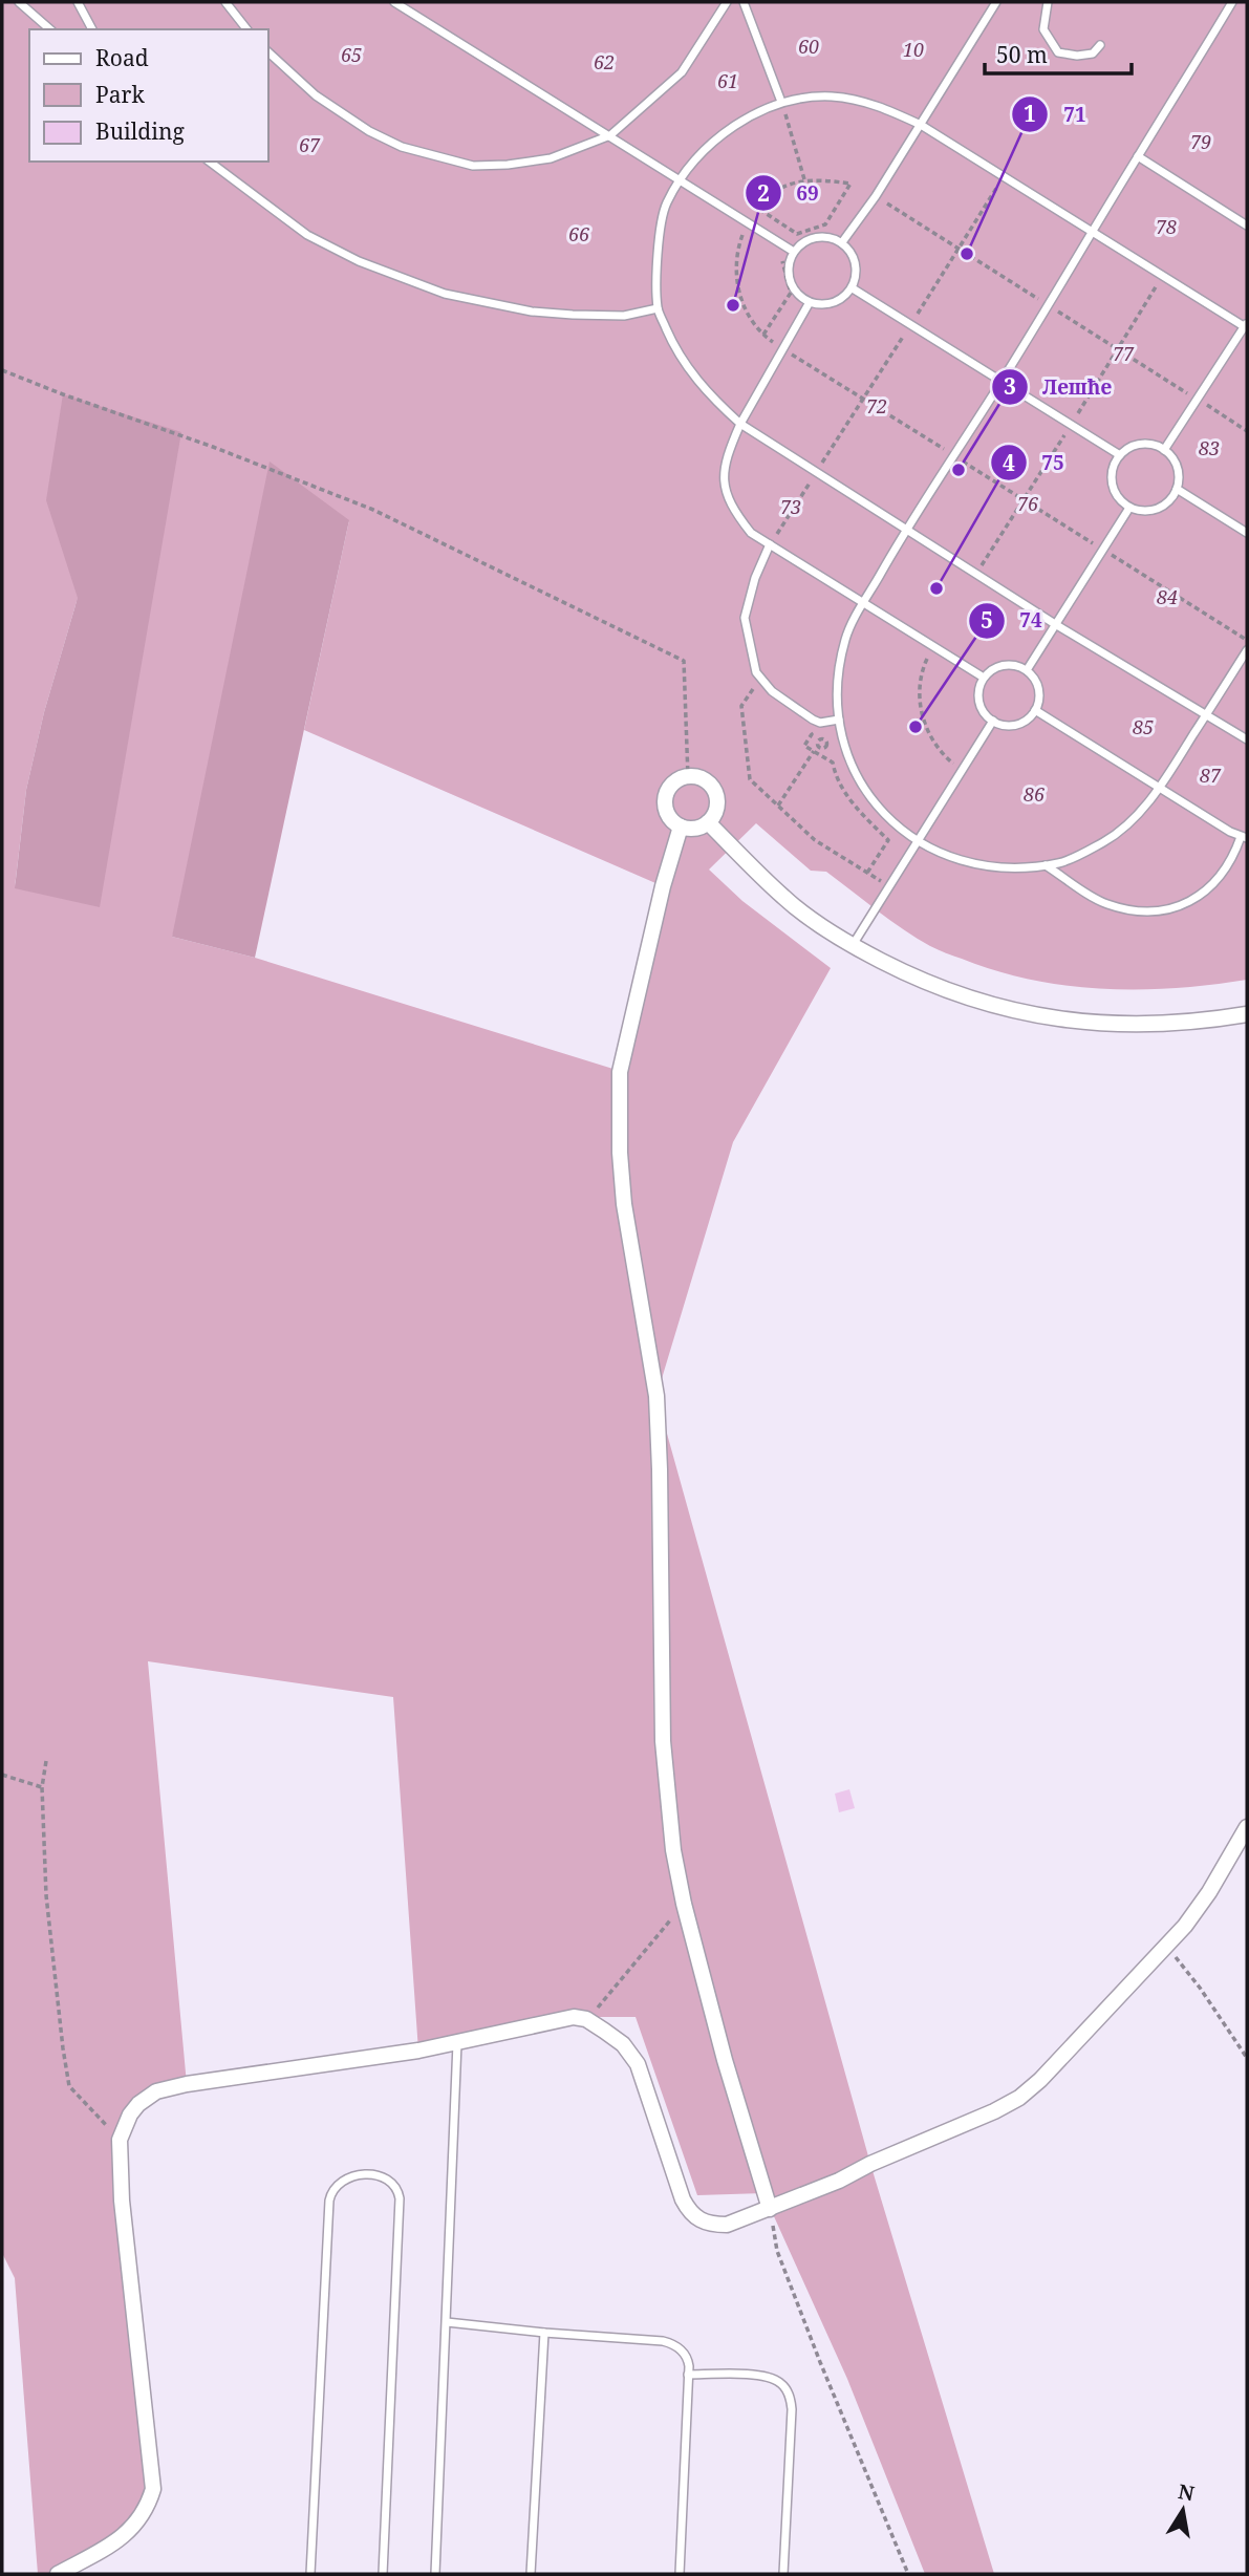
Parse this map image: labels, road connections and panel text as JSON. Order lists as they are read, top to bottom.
{
  "parks": [
    "60",
    "10",
    "65",
    "62",
    "61",
    "79",
    "67",
    "78",
    "66",
    "77",
    "72",
    "83",
    "76",
    "73",
    "84",
    "85",
    "87",
    "86"
  ],
  "places": [
    "71",
    "69",
    "Лешће",
    "75",
    "74"
  ],
  "legend": ["Road", "Park", "Building"],
  "scale_bar": "50 m",
  "north": "top"
}
